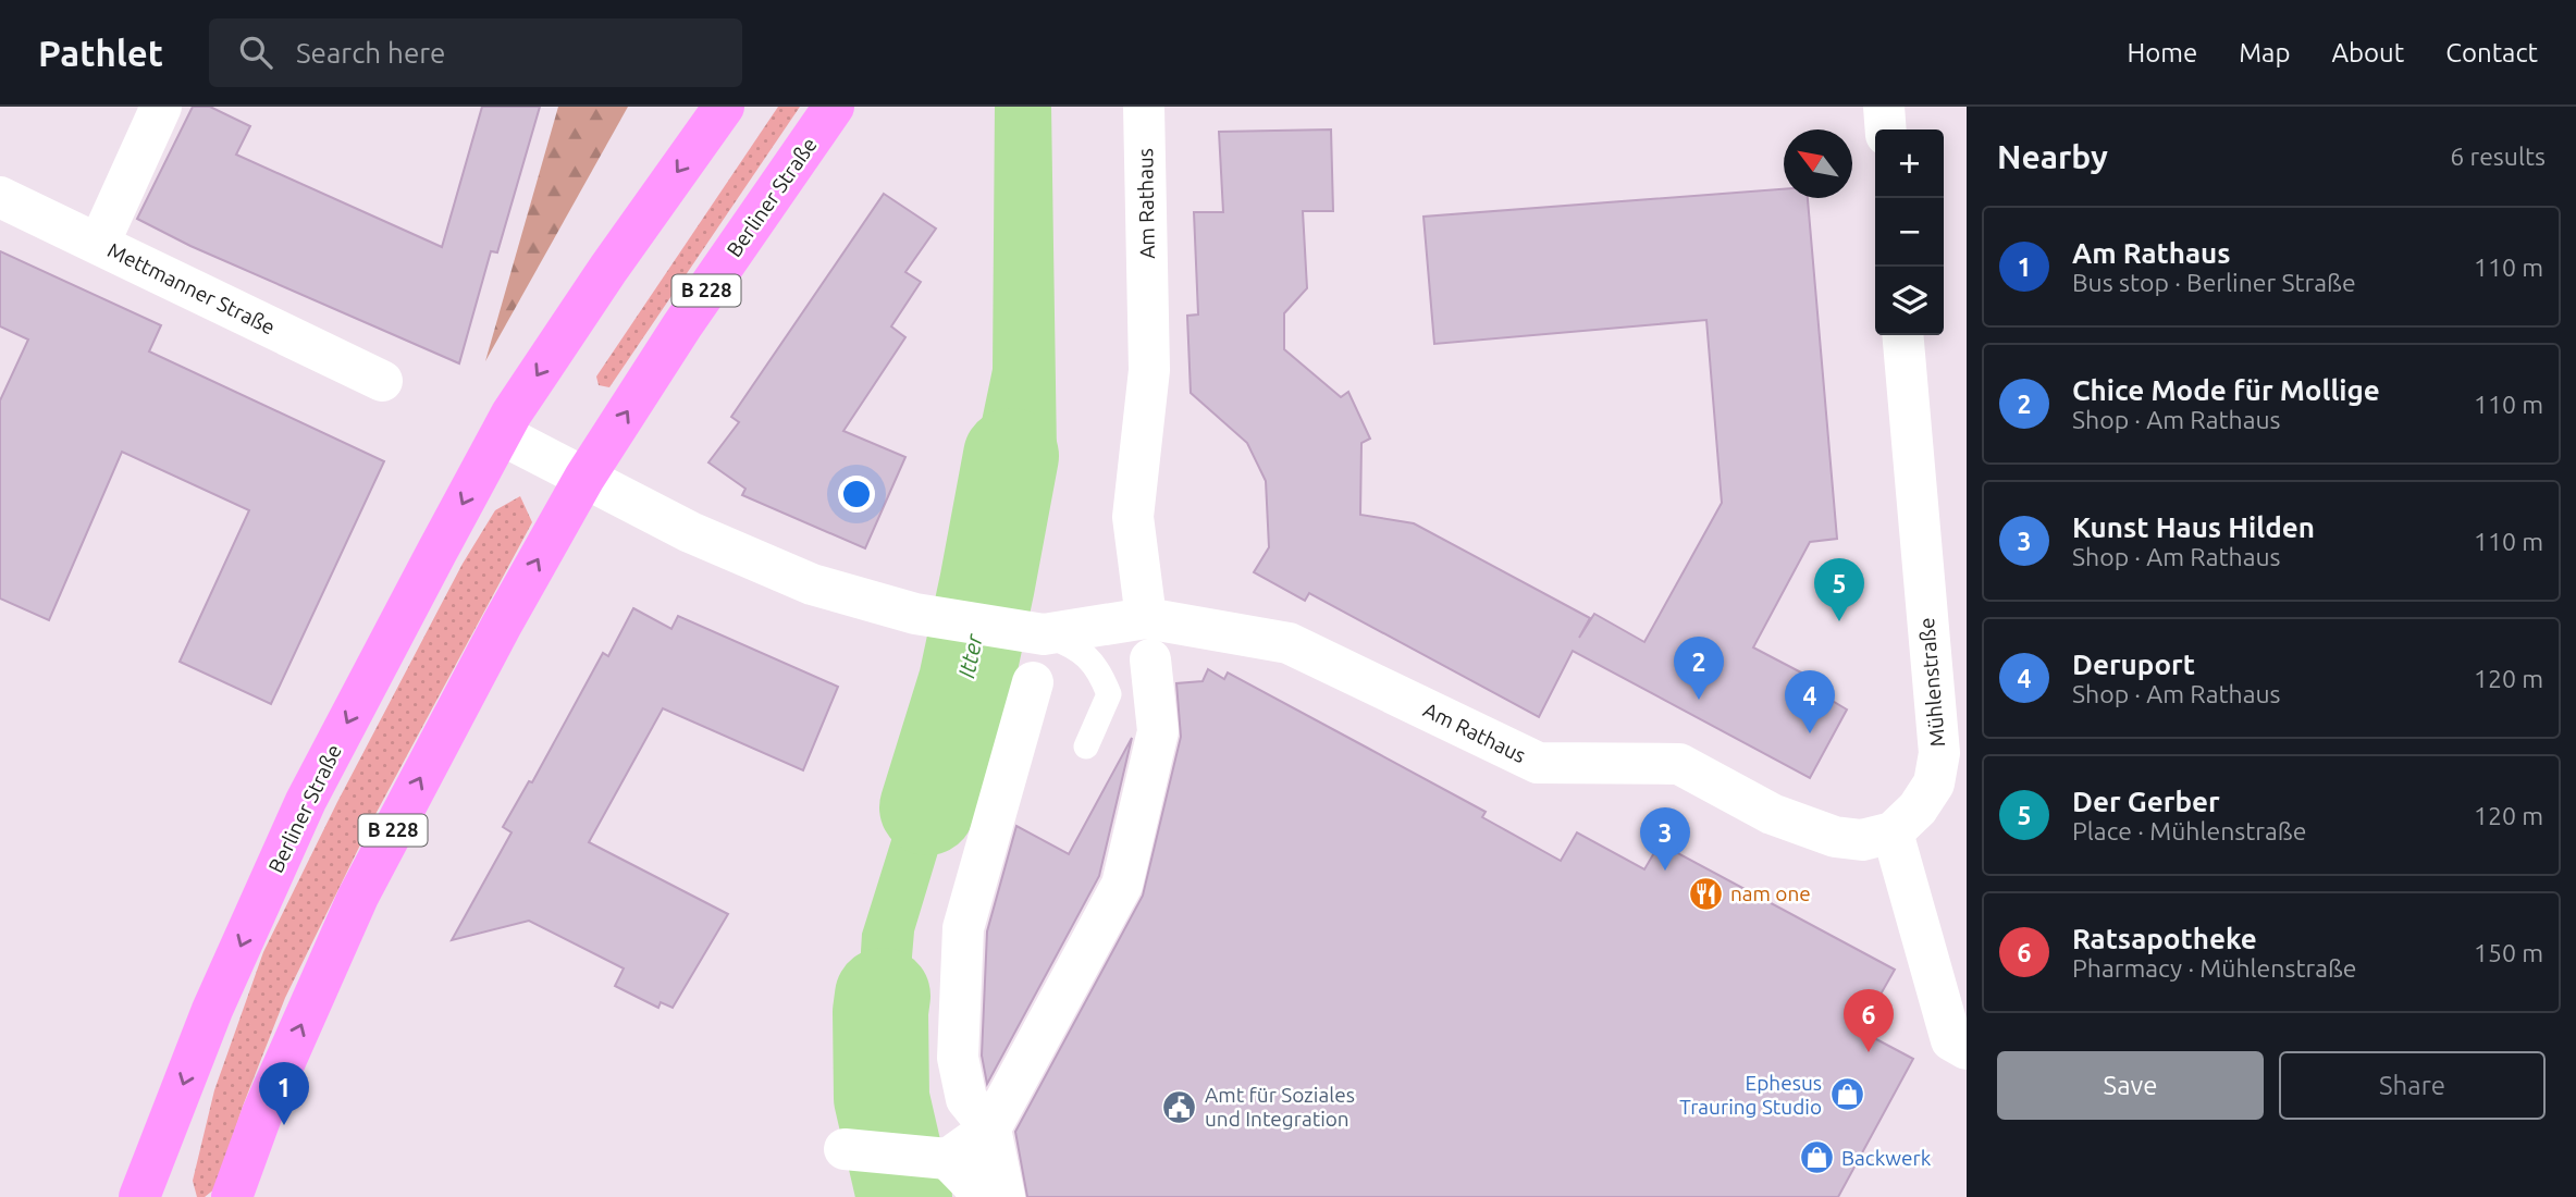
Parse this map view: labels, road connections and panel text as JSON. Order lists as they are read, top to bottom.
{
  "streets": {
    "main road": ["Berliner Straße", "B 228"],
    "street": ["Am Rathaus", "Mettmanner Straße", "Mühlenstraße"]
  },
  "crossings": [
    ["Berliner Straße", "Am Rathaus"],
    ["Am Rathaus", "Mühlenstraße"]
  ],
  "water": ["Itter"],
  "places": {
    "restaurant": ["nam one"],
    "shop": ["Ephesus Trauring Studio", "Backwerk"],
    "public building": ["Amt für Soziales und Integration"]
  },
  "north": "top left",
  "page": {
    "header": "Pathlet",
    "search": "Search here",
    "nav": [
      "Home",
      "Map",
      "About",
      "Contact"
    ],
    "heading": ["Nearby", "6 results"],
    "map_buttons": ["+", "−"],
    "list": [
      {
        "mark": "1",
        "name": "Am Rathaus",
        "note": "Bus stop · Berliner Straße",
        "value": "110 m"
      },
      {
        "mark": "2",
        "name": "Chice Mode für Mollige",
        "note": "Shop · Am Rathaus",
        "value": "110 m"
      },
      {
        "mark": "3",
        "name": "Kunst Haus Hilden",
        "note": "Shop · Am Rathaus",
        "value": "110 m"
      },
      {
        "mark": "4",
        "name": "Deruport",
        "note": "Shop · Am Rathaus",
        "value": "120 m"
      },
      {
        "mark": "5",
        "name": "Der Gerber",
        "note": "Place · Mühlenstraße",
        "value": "120 m"
      },
      {
        "mark": "6",
        "name": "Ratsapotheke",
        "note": "Pharmacy · Mühlenstraße",
        "value": "150 m"
      }
    ],
    "pins": [
      "5",
      "2",
      "4",
      "3",
      "6",
      "1"
    ],
    "buttons": ["Save", "Share"]
  }
}
